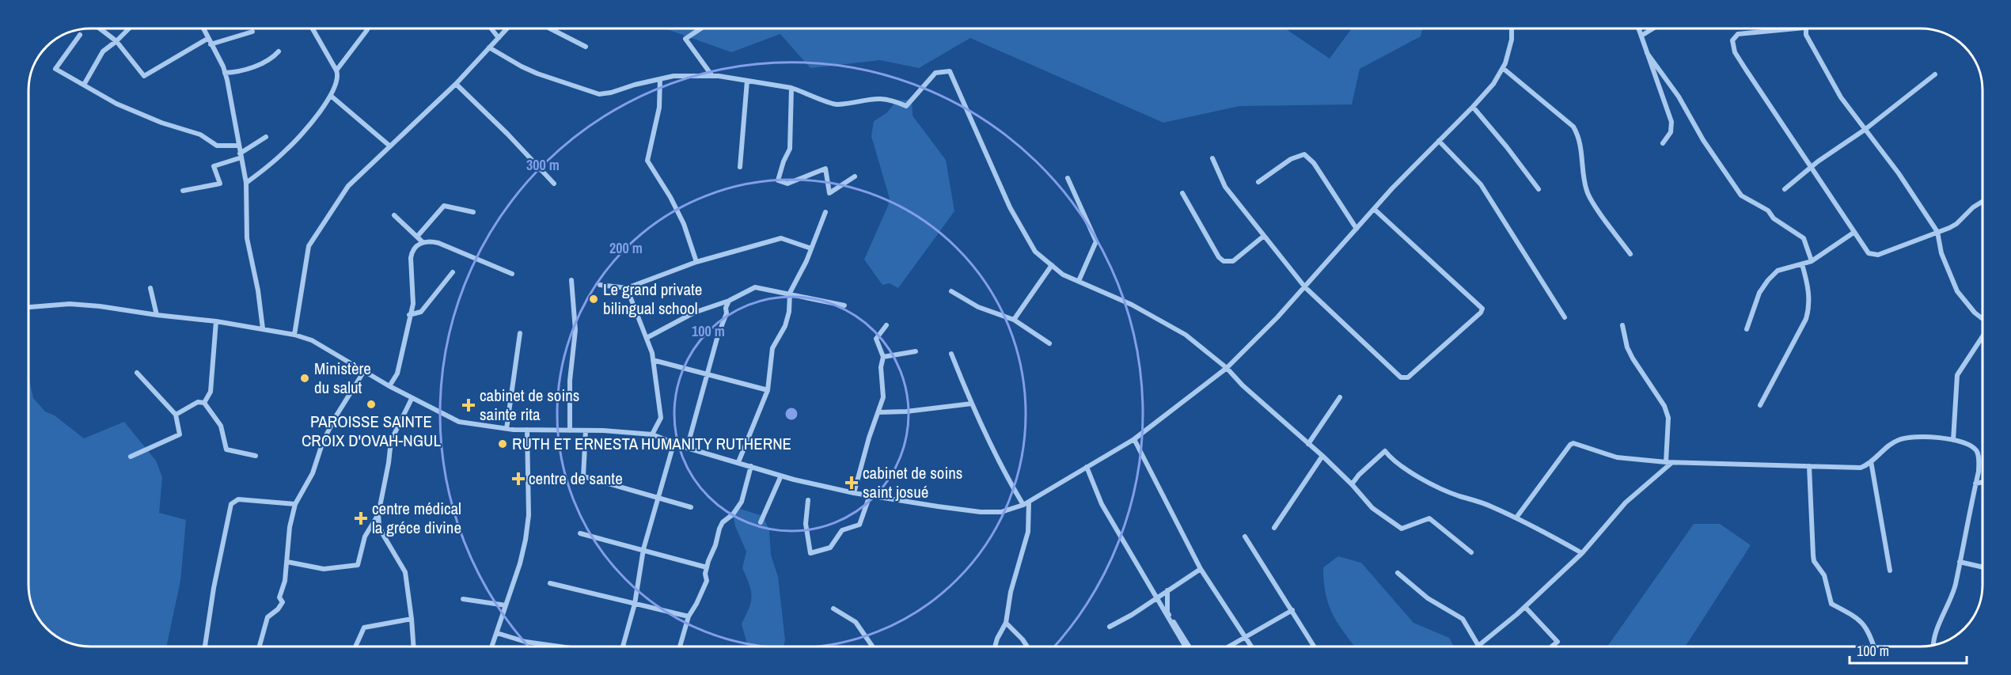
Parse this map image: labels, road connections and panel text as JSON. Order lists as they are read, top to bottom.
{
  "places": {
    "other": [
      "Le grand private bilingual school",
      "Ministère du salut",
      "PAROISSE SAINTE CROIX D'OVAH-NGUL",
      "RUTH ET ERNESTA HUMANITY RUTHERNE"
    ],
    "health": [
      "cabinet de soins sainte rita",
      "centre de sante",
      "cabinet de soins saint josué",
      "centre médical la gréce divine"
    ]
  },
  "scale_bar": "100 m",
  "rings": ["300 m", "200 m", "100 m"]
}
